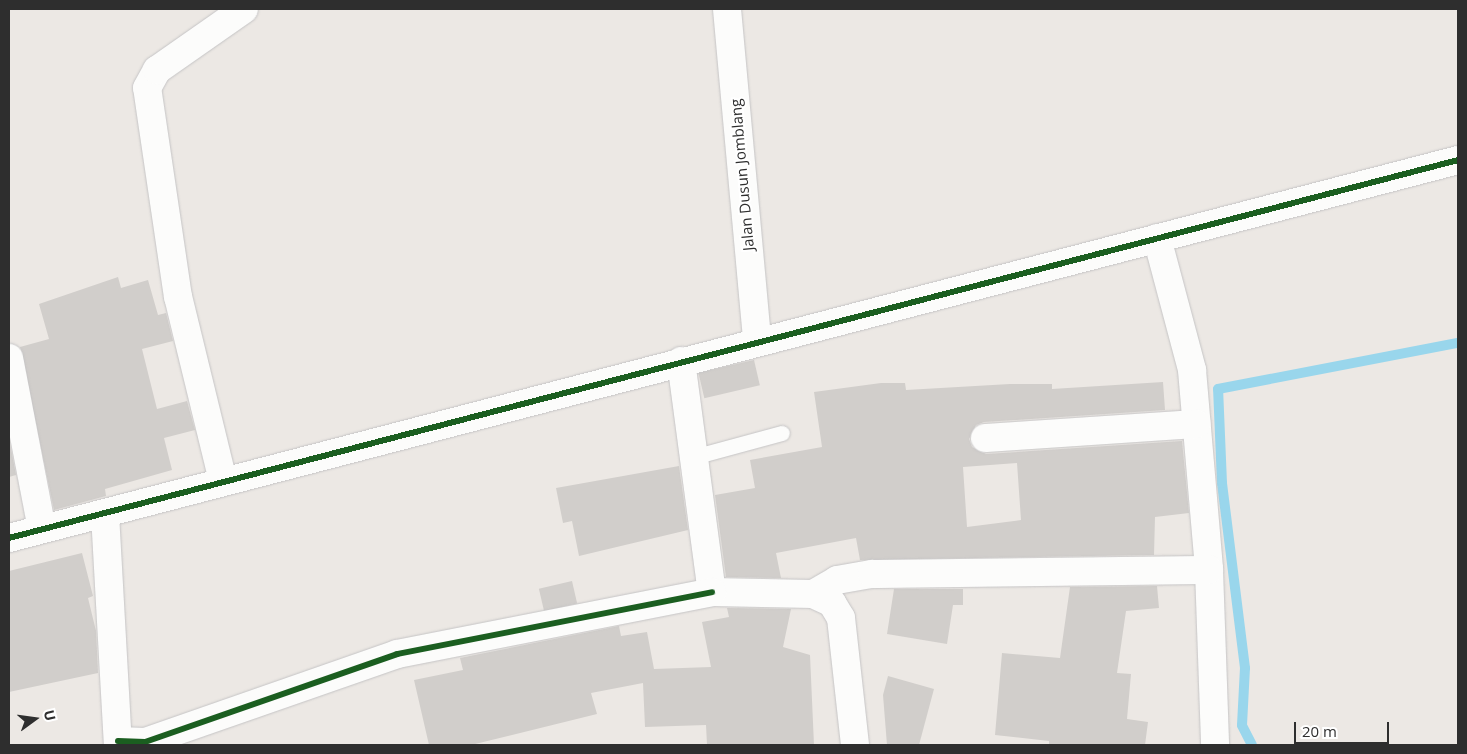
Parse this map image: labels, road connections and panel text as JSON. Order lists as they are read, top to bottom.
{
  "streets": {
    "street": ["Jalan Dusun Jomblang"]
  },
  "scale_bar": "20 m",
  "north": "right"
}
